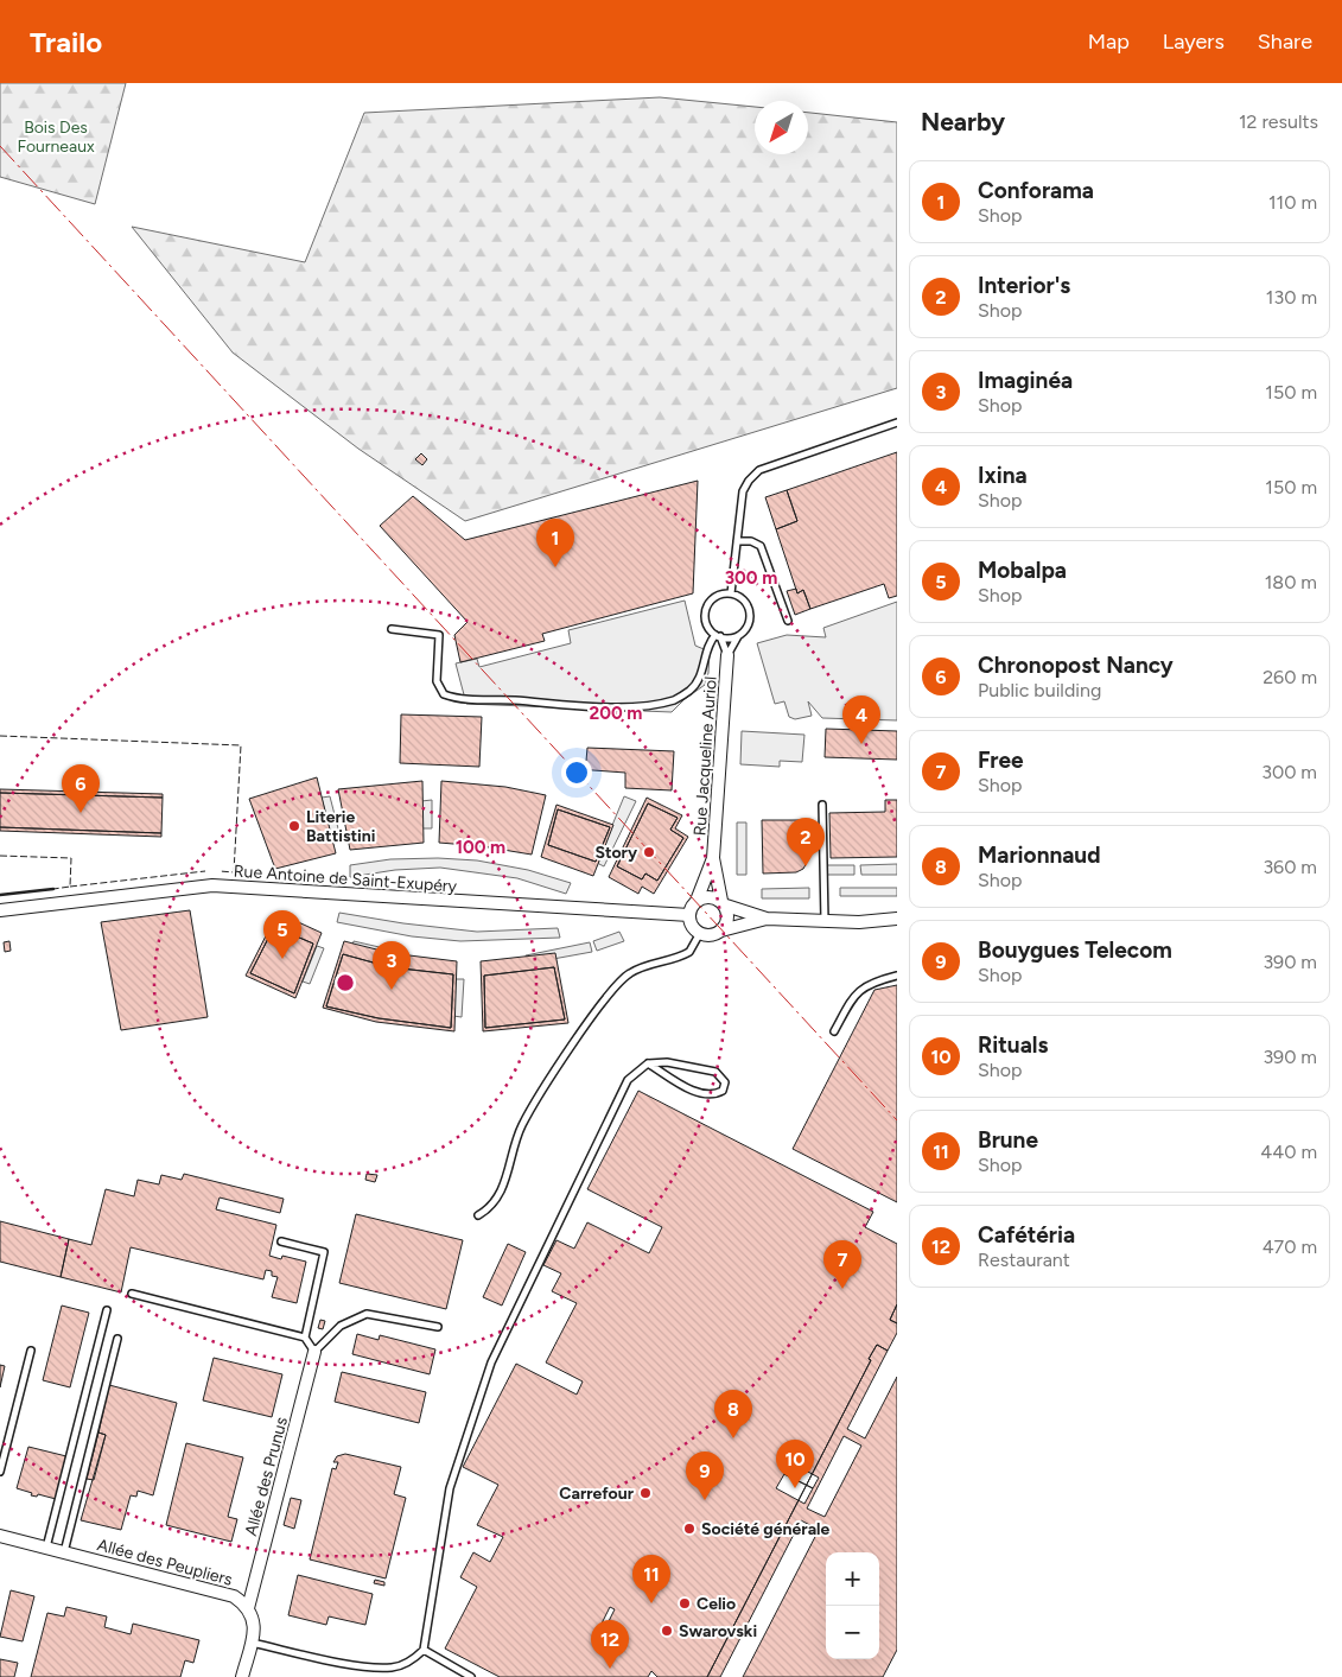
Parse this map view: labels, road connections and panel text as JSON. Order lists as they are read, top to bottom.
{
  "streets": {
    "street": [
      "Rue Jacqueline Auriol",
      "Rue Antoine de Saint-Exupéry",
      "Allée des Prunus",
      "Allée des Peupliers"
    ]
  },
  "crossings": [
    ["Rue Jacqueline Auriol", "Rue Antoine de Saint-Exupéry"],
    ["Allée des Prunus", "Allée des Peupliers"]
  ],
  "parks": ["Bois Des Fourneaux"],
  "places": [
    "Literie Battistini",
    "Story",
    "Carrefour",
    "Société générale",
    "Celio",
    "Swarovski"
  ],
  "north": "bottom left",
  "page": {
    "header": "Trailo",
    "nav": ["Map", "Layers", "Share"],
    "heading": ["Nearby", "12 results"],
    "list": [
      {
        "mark": "1",
        "name": "Conforama",
        "note": "Shop",
        "value": "110 m"
      },
      {
        "mark": "2",
        "name": "Interior's",
        "note": "Shop",
        "value": "130 m"
      },
      {
        "mark": "3",
        "name": "Imaginéa",
        "note": "Shop",
        "value": "150 m"
      },
      {
        "mark": "4",
        "name": "Ixina",
        "note": "Shop",
        "value": "150 m"
      },
      {
        "mark": "5",
        "name": "Mobalpa",
        "note": "Shop",
        "value": "180 m"
      },
      {
        "mark": "6",
        "name": "Chronopost Nancy",
        "note": "Public building",
        "value": "260 m"
      },
      {
        "mark": "7",
        "name": "Free",
        "note": "Shop",
        "value": "300 m"
      },
      {
        "mark": "8",
        "name": "Marionnaud",
        "note": "Shop",
        "value": "360 m"
      },
      {
        "mark": "9",
        "name": "Bouygues Telecom",
        "note": "Shop",
        "value": "390 m"
      },
      {
        "mark": "10",
        "name": "Rituals",
        "note": "Shop",
        "value": "390 m"
      },
      {
        "mark": "11",
        "name": "Brune",
        "note": "Shop",
        "value": "440 m"
      },
      {
        "mark": "12",
        "name": "Cafétéria",
        "note": "Restaurant",
        "value": "470 m"
      }
    ],
    "pins": [
      "1",
      "4",
      "6",
      "2",
      "5",
      "3",
      "7",
      "8",
      "10",
      "9",
      "11",
      "12"
    ],
    "map_buttons": ["+", "−"]
  },
  "rings": ["300 m", "200 m", "100 m"]
}
